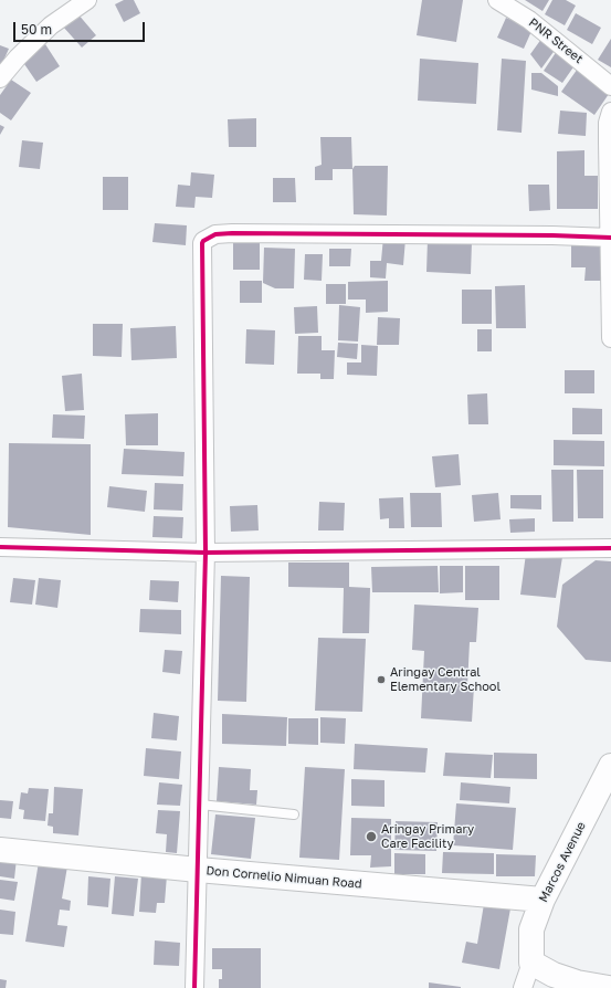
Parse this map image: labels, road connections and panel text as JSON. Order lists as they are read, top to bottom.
{
  "streets": {
    "street": ["PNR Street", "Marcos Avenue", "Don Cornelio Nimuan Road"]
  },
  "crossings": [
    ["Marcos Avenue", "Don Cornelio Nimuan Road"]
  ],
  "places": ["Aringay Central Elementary School", "Aringay Primary Care Facility"],
  "scale_bar": "50 m"
}
